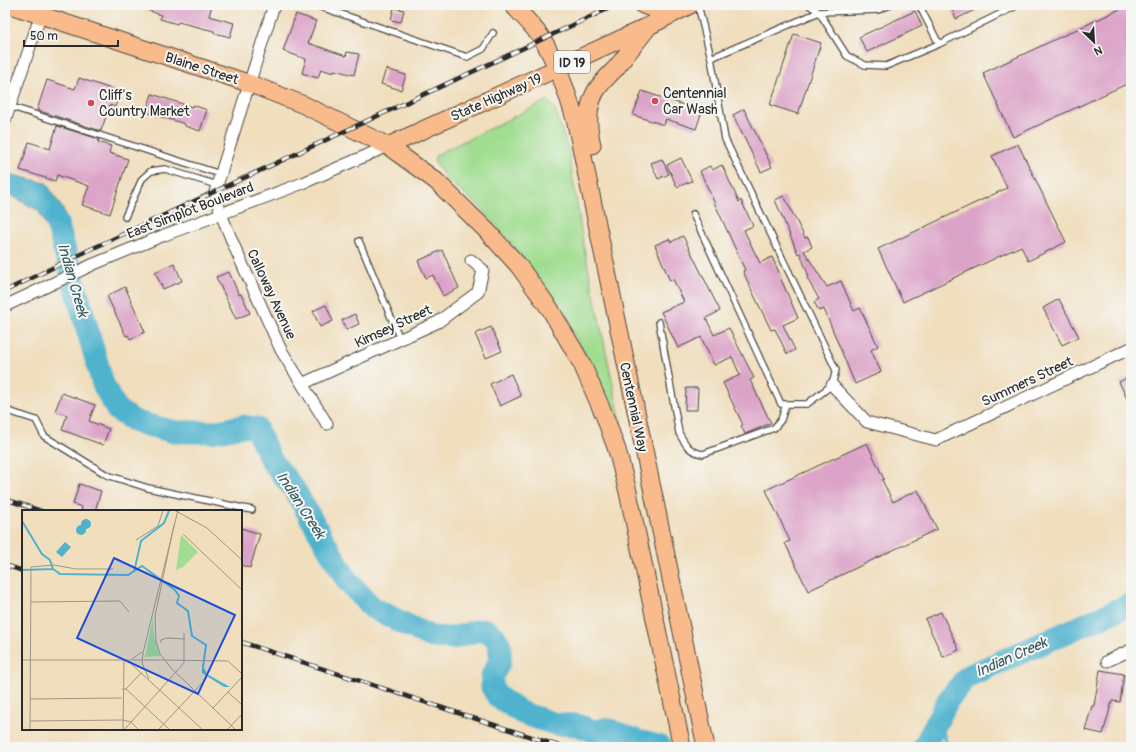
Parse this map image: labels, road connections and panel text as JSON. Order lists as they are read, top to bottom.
{
  "streets": {
    "main road": [
      "ID 19",
      "Blaine Street",
      "State Highway 19",
      "Centennial Way"
    ],
    "street": [
      "East Simplot Boulevard",
      "Calloway Avenue",
      "Kimsey Street",
      "Summers Street"
    ]
  },
  "crossings": [
    ["Blaine Street", "State Highway 19"],
    ["Blaine Street", "East Simplot Boulevard"],
    ["Blaine Street", "Calloway Avenue"],
    ["Blaine Street", "Centennial Way"],
    ["State Highway 19", "East Simplot Boulevard"],
    ["State Highway 19", "Centennial Way"],
    ["East Simplot Boulevard", "Calloway Avenue"],
    ["East Simplot Boulevard", "Centennial Way"],
    ["Calloway Avenue", "Kimsey Street"]
  ],
  "water": ["Indian Creek"],
  "places": ["Centennial Car Wash", "Cliff's Country Market"],
  "scale_bar": "50 m",
  "north": "bottom right"
}
